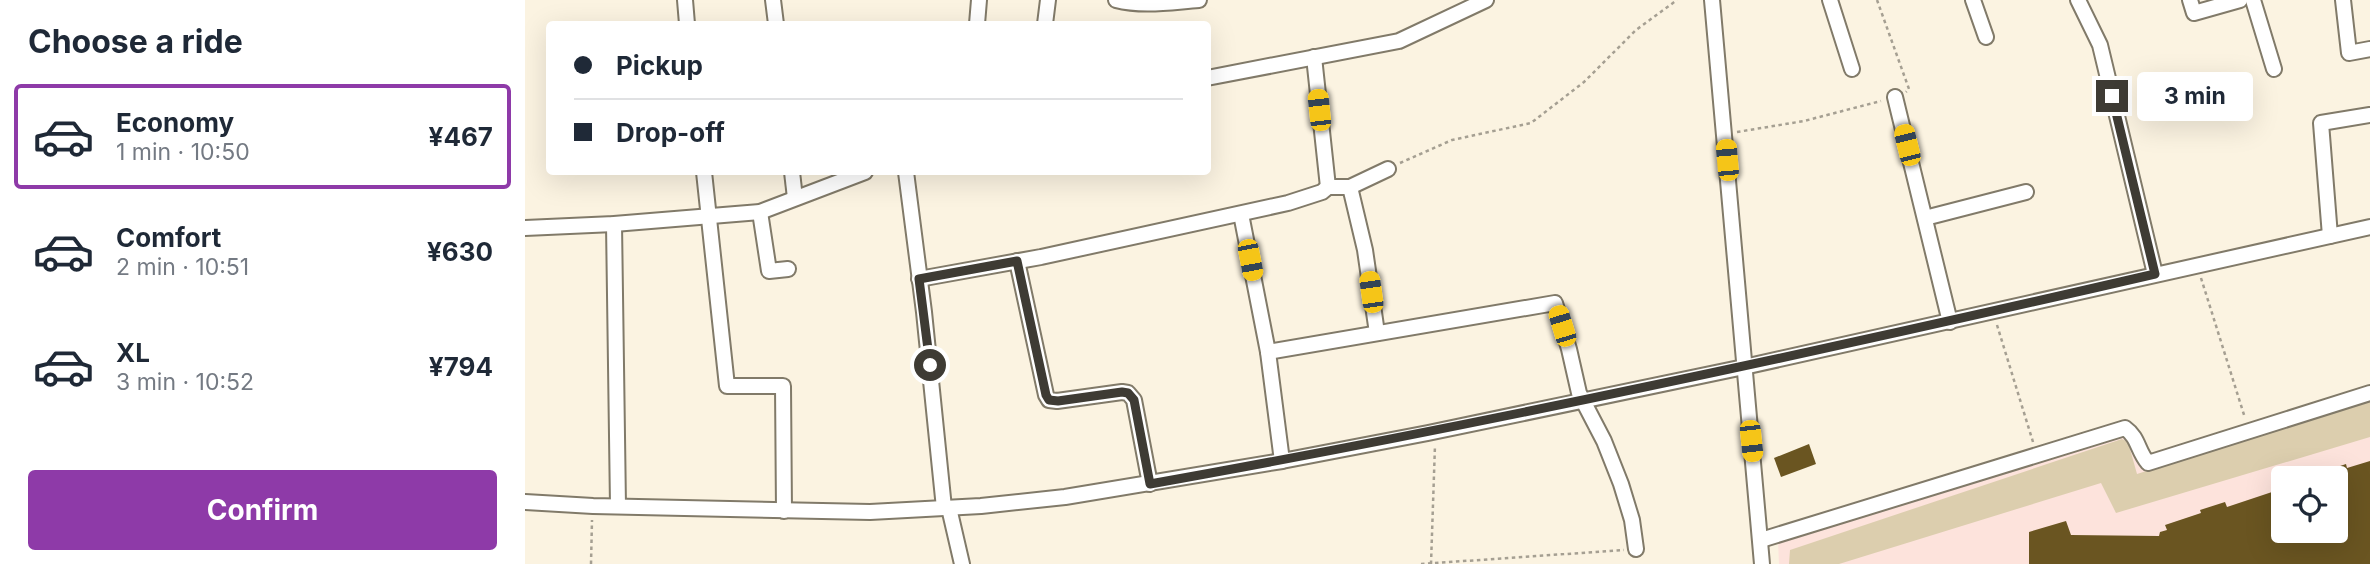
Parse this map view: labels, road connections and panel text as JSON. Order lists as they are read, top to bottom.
{
  "page": {
    "heading": "Choose a ride",
    "banner": ["Pickup", "Drop-off"],
    "bubble": "3 min",
    "list": [
      {
        "name": "Economy",
        "note": "1 min · 10:50",
        "value": "¥467"
      },
      {
        "name": "Comfort",
        "note": "2 min · 10:51",
        "value": "¥630"
      },
      {
        "name": "XL",
        "note": "3 min · 10:52",
        "value": "¥794"
      }
    ],
    "buttons": "Confirm"
  }
}
